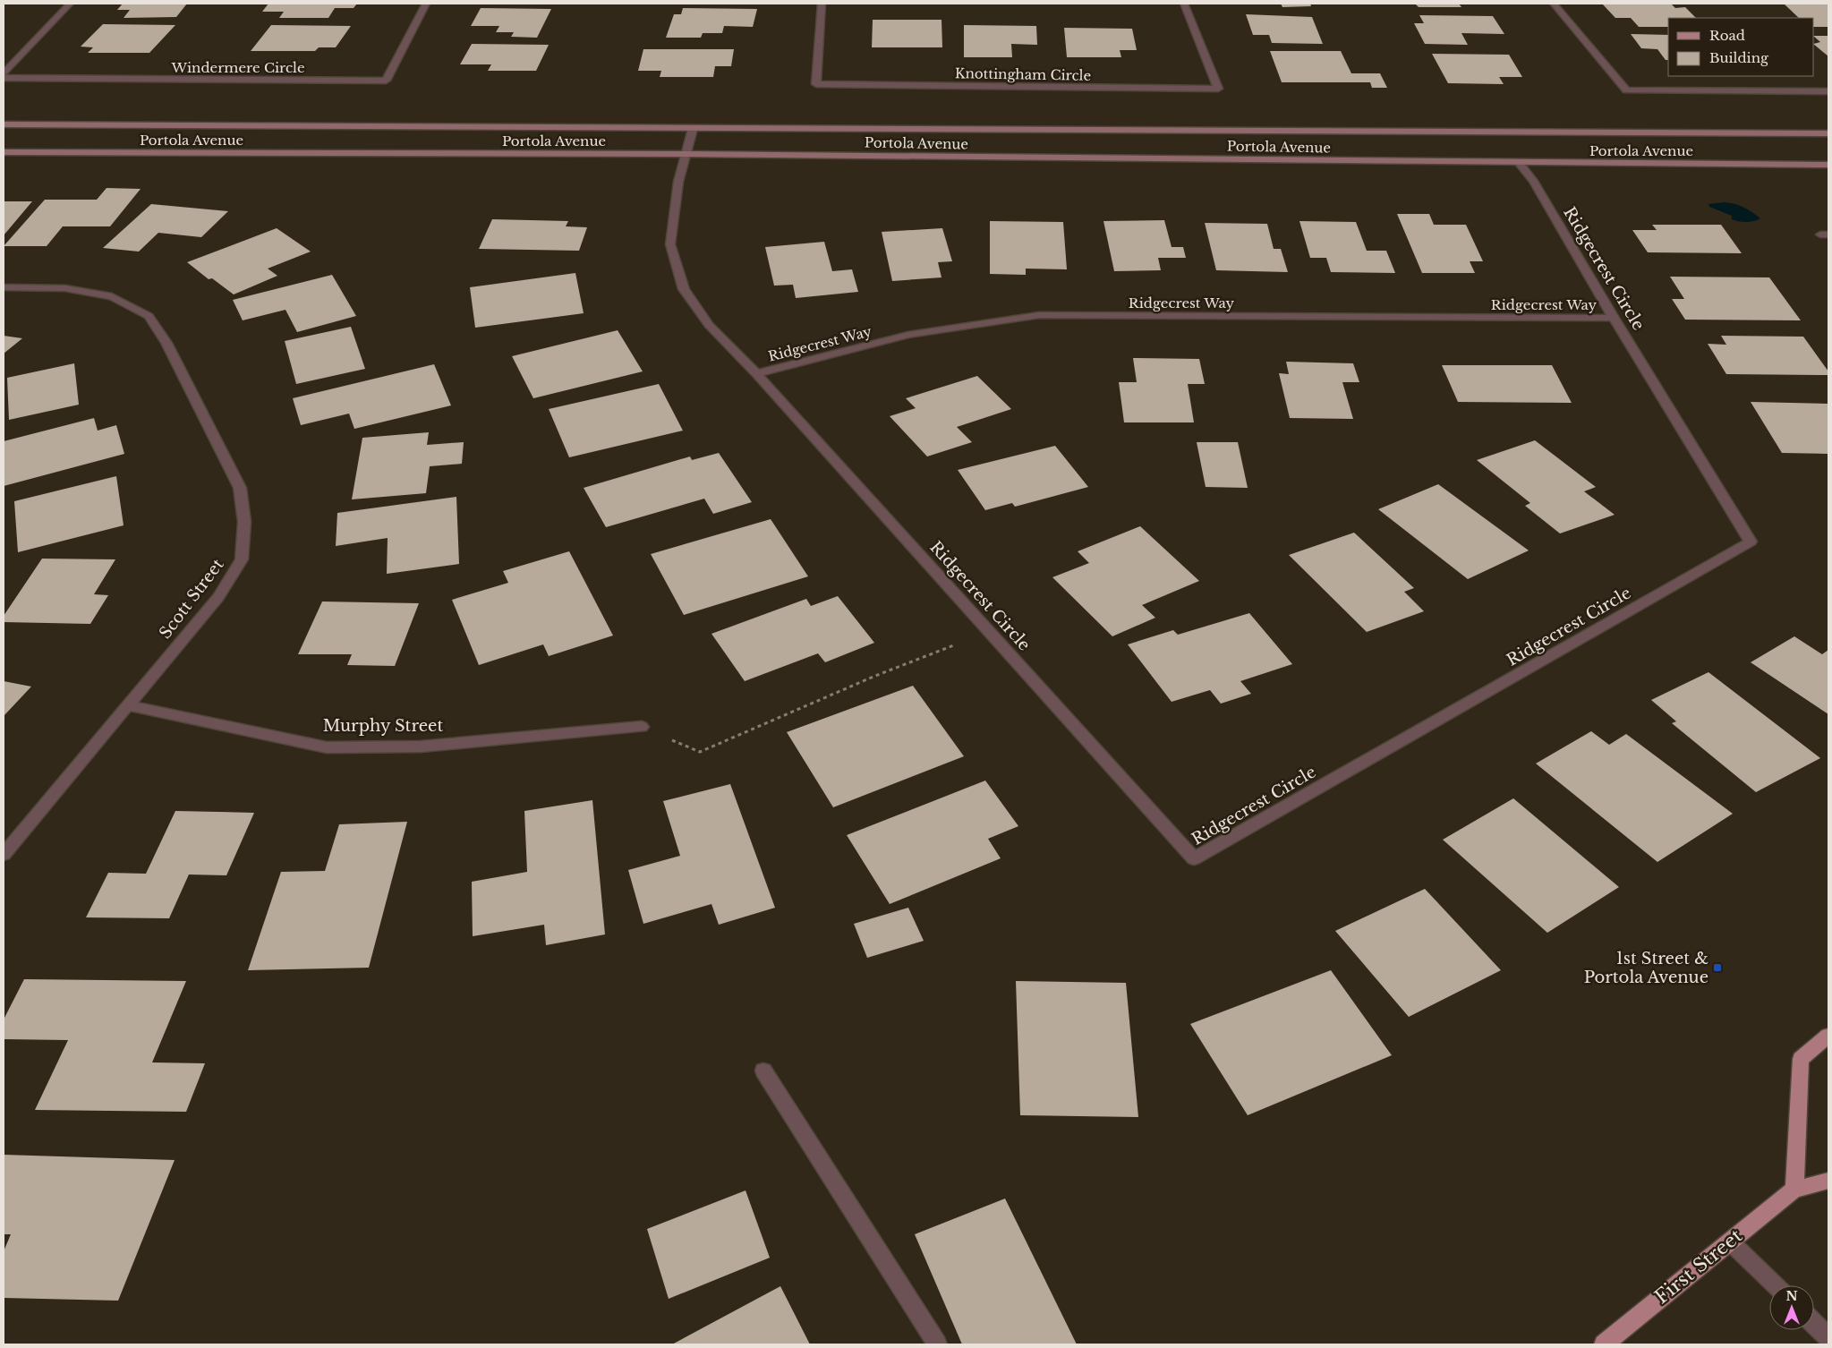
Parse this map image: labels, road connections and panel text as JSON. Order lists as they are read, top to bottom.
{
  "streets": {
    "main road": ["Portola Avenue", "First Street"],
    "street": [
      "Windermere Circle",
      "Knottingham Circle",
      "Ridgecrest Circle",
      "Ridgecrest Way",
      "Scott Street",
      "Murphy Street"
    ]
  },
  "crossings": [
    ["Portola Avenue", "Ridgecrest Circle"],
    ["Ridgecrest Circle", "Ridgecrest Way"],
    ["Scott Street", "Murphy Street"]
  ],
  "places": {
    "transit": ["1st Street & Portola Avenue"]
  },
  "legend": ["Road", "Building"],
  "north": "top"
}
